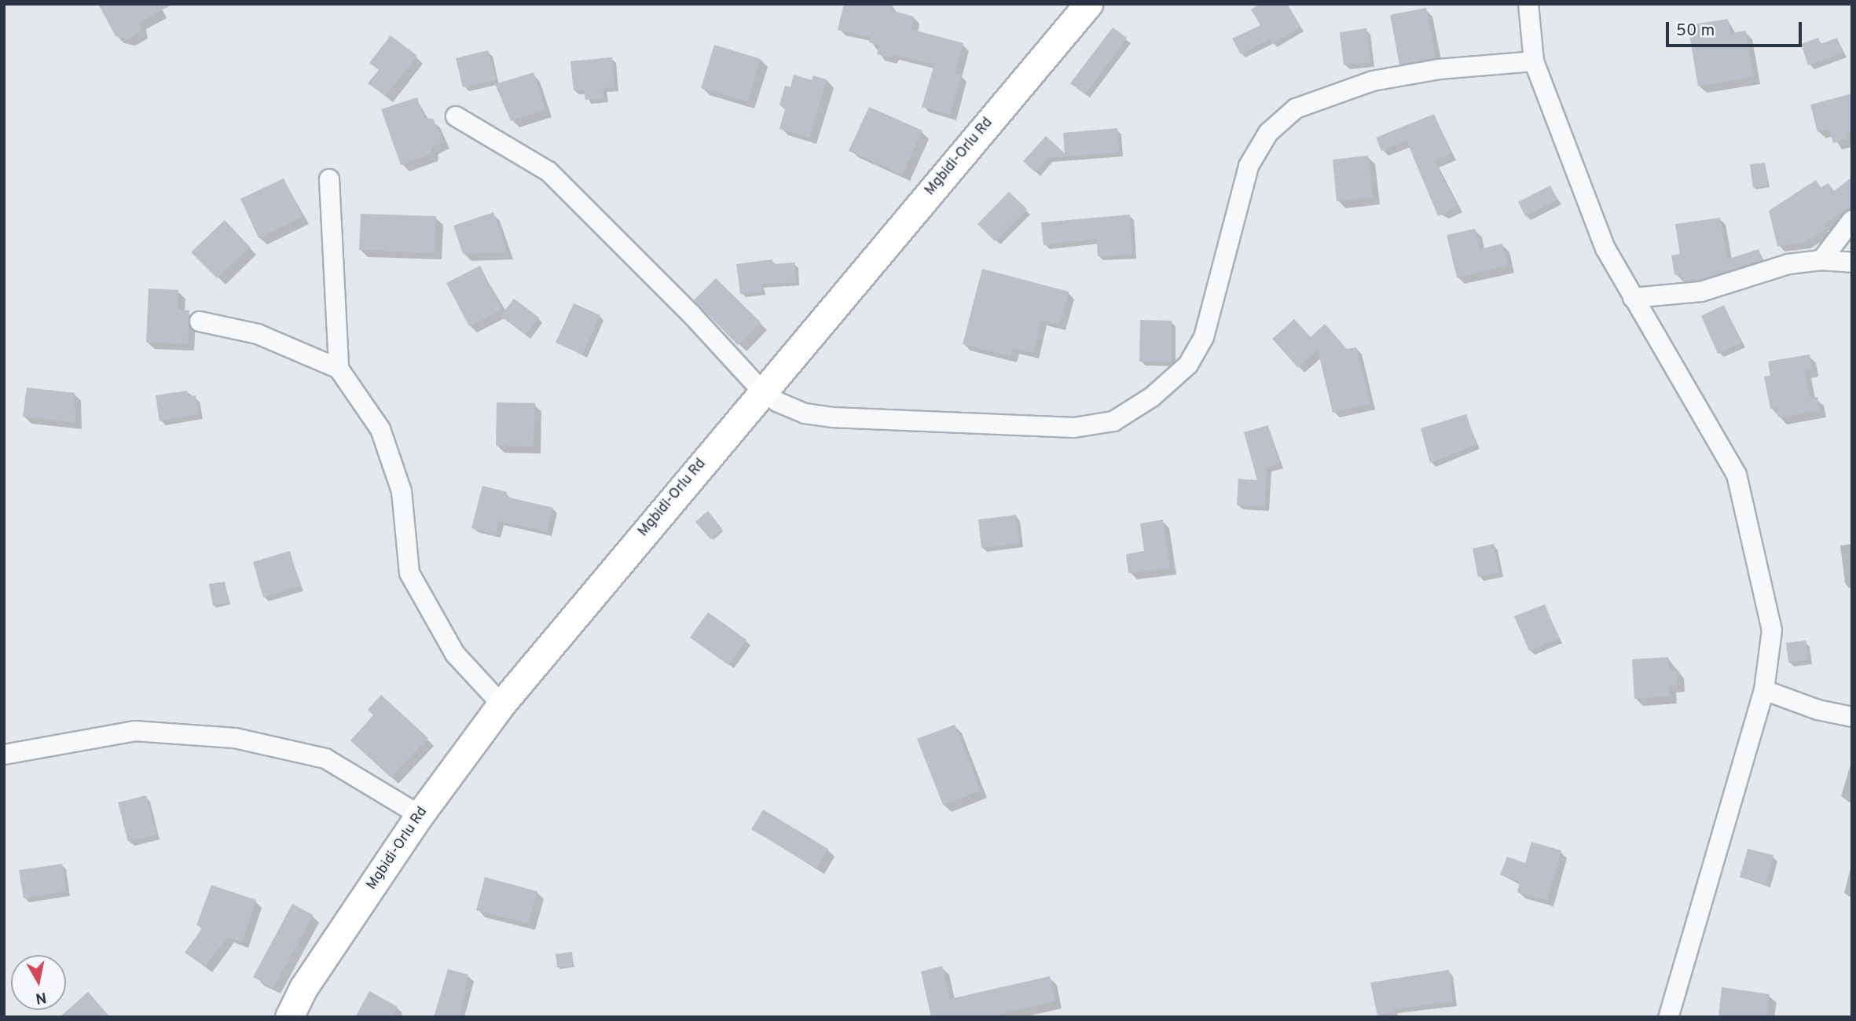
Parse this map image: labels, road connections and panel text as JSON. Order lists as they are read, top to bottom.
{
  "streets": {
    "main road": ["Mgbidi-Orlu Rd"]
  },
  "scale_bar": "50 m",
  "north": "bottom"
}
